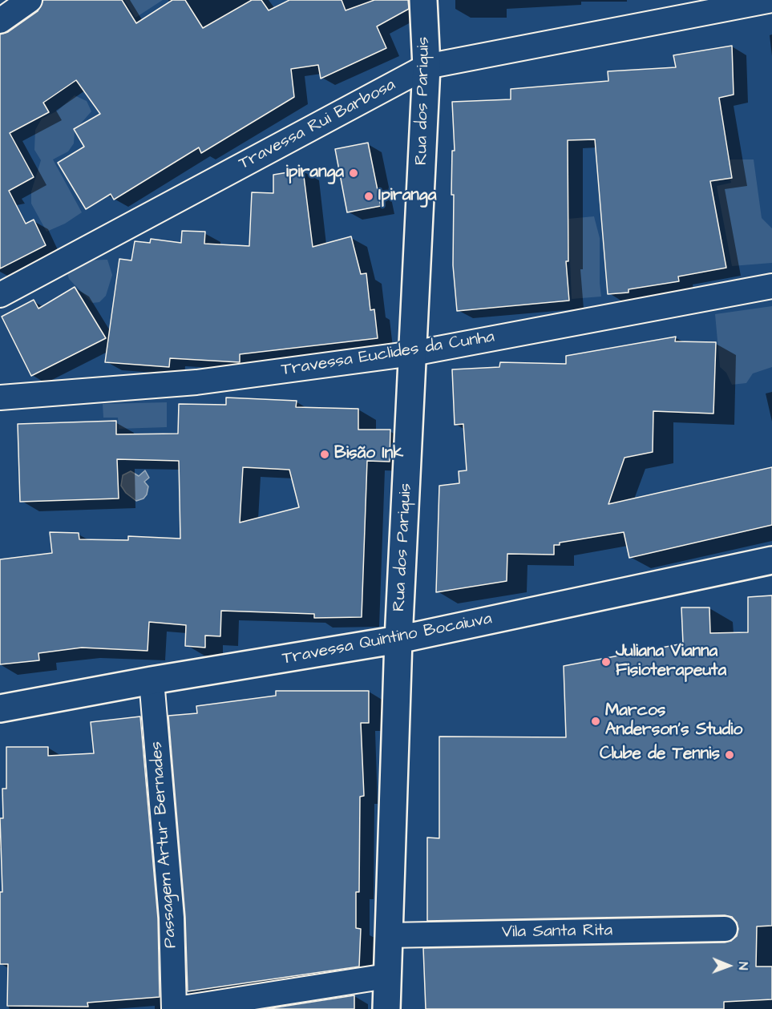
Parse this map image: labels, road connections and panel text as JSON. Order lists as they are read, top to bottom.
{
  "streets": {
    "street": [
      "Rua dos Pariquis",
      "Travessa Rui Barbosa",
      "Travessa Euclides da Cunha",
      "Travessa Quintino Bocaiuva",
      "Passagem Artur Bernades",
      "Vila Santa Rita"
    ]
  },
  "crossings": [
    ["Rua dos Pariquis", "Travessa Rui Barbosa"],
    ["Rua dos Pariquis", "Travessa Euclides da Cunha"],
    ["Rua dos Pariquis", "Travessa Quintino Bocaiuva"],
    ["Rua dos Pariquis", "Vila Santa Rita"],
    ["Travessa Quintino Bocaiuva", "Passagem Artur Bernades"]
  ],
  "places": [
    "ipiranga",
    "Ipiranga",
    "Bisão Ink",
    "Juliana Vianna Fisioterapeuta",
    "Marcos Anderson's Studio",
    "Clube de Tennis"
  ],
  "north": "right"
}
